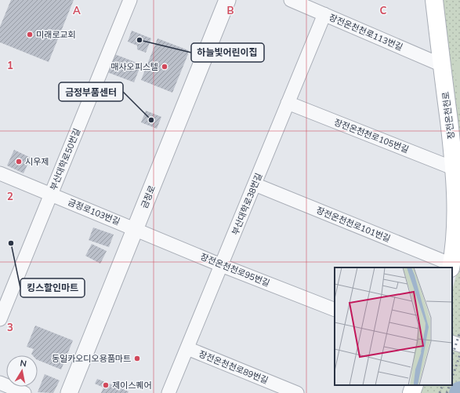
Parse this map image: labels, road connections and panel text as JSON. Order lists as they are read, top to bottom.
{
  "streets": {
    "main road": ["장전온천천로"],
    "street": [
      "장전온천천로113번길",
      "장전온천천로105번길",
      "부산대학로50번길",
      "금정로",
      "부산대학로38번길",
      "금정로103번길",
      "장전온천천로101번길",
      "장전온천천로95번길",
      "장전온천천로89번길"
    ]
  },
  "crossings": [
    ["장전온천천로113번길", "장전온천천로"],
    ["장전온천천로113번길", "부산대학로38번길"],
    ["장전온천천로", "장전온천천로105번길"],
    ["장전온천천로", "장전온천천로101번길"],
    ["장전온천천로105번길", "부산대학로38번길"],
    ["부산대학로50번길", "금정로103번길"],
    ["금정로", "금정로103번길"],
    ["금정로", "장전온천천로95번길"],
    ["부산대학로38번길", "장전온천천로101번길"],
    ["부산대학로38번길", "장전온천천로95번길"],
    ["부산대학로38번길", "장전온천천로89번길"],
    ["금정로103번길", "장전온천천로95번길"]
  ],
  "places": [
    "미래로교회",
    "하늘빛어린이집",
    "매사오피스텔",
    "금정부품센터",
    "시우제",
    "킹스할인마트",
    "동일카오디오용품마트",
    "제이스퀘어"
  ],
  "north": "top",
  "grid": {
    "columns": ["A", "B", "C"],
    "rows": ["1", "2", "3"]
  }
}
